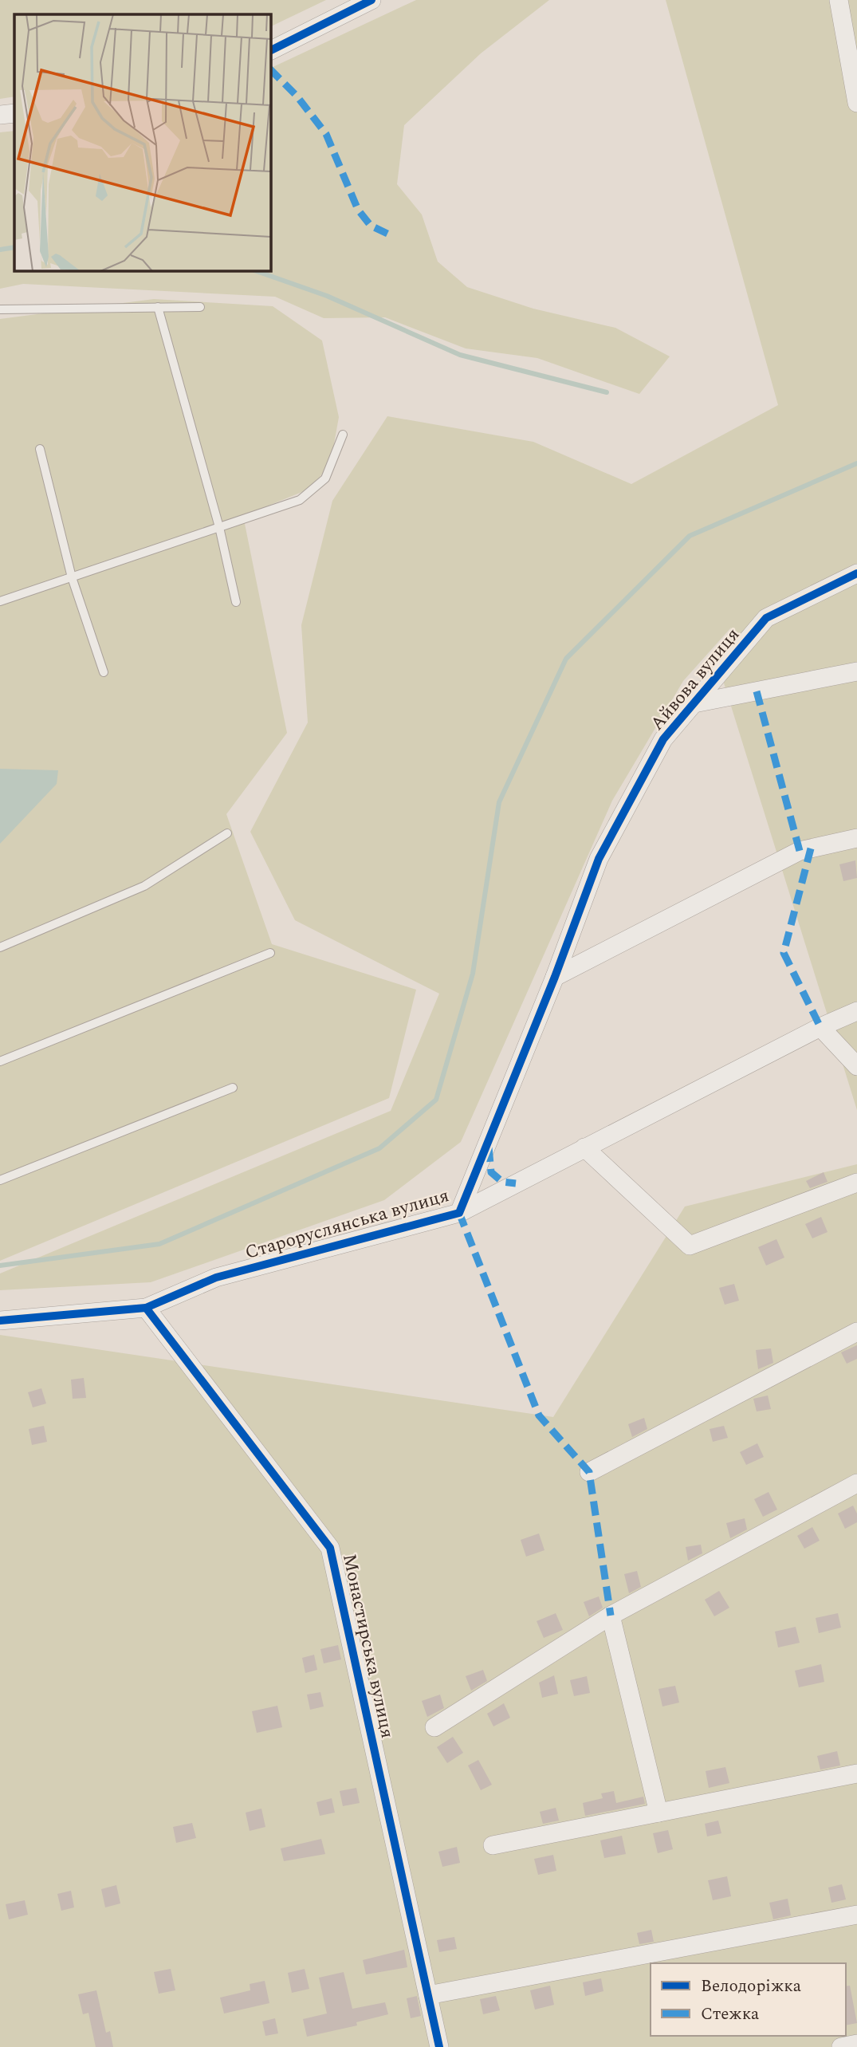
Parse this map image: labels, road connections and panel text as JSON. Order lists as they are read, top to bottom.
{
  "streets": {
    "street": ["Айвова вулиця", "Староруслянська вулиця", "Монастирська вулиця"]
  },
  "crossings": [
    ["Айвова вулиця", "Староруслянська вулиця"],
    ["Староруслянська вулиця", "Монастирська вулиця"]
  ],
  "legend": ["Велодоріжка", "Стежка"]
}
